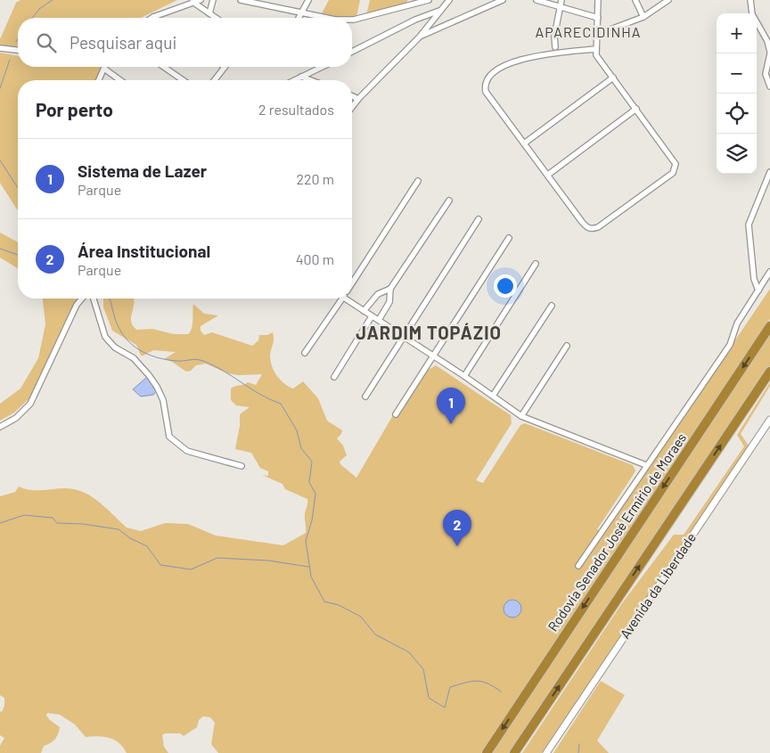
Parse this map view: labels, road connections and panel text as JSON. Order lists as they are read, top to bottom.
{
  "streets": {
    "highway": ["Rodovia Senador José Ermírio de Moraes"],
    "street": ["Avenida da Liberdade"]
  },
  "districts": ["APARECIDINHA", "JARDIM TOPÁZIO"],
  "page": {
    "map_buttons": ["+", "−"],
    "search": "Pesquisar aqui",
    "heading": ["Por perto", "2 resultados"],
    "list": [
      {
        "mark": "1",
        "name": "Sistema de Lazer",
        "note": "Parque",
        "value": "220 m"
      },
      {
        "mark": "2",
        "name": "Área Institucional",
        "note": "Parque",
        "value": "400 m"
      }
    ],
    "pins": ["1", "2"]
  }
}
